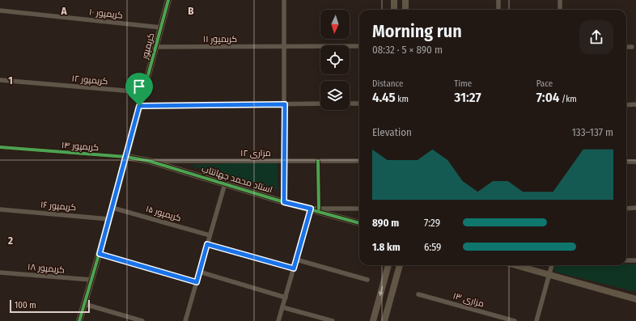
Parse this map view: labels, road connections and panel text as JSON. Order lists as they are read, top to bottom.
{
  "streets": {
    "street": [
      "کریمپور ۱۰",
      "کریمپور ۱۱",
      "کریمپور",
      "کریمپور ۱۲",
      "کریمپور ۱۴",
      "مزاری ۱۲",
      "استاد محمد جهانتاب",
      "کریمپور ۱۶",
      "کریمپور ۱۵",
      "کریمپور ۱۸",
      "مزاری ۱۳"
    ]
  },
  "crossings": [
    ["کریمپور ۱۰", "کریمپور"],
    ["کریمپور ۱۱", "کریمپور"],
    ["کریمپور", "کریمپور ۱۲"],
    ["کریمپور", "کریمپور ۱۴"],
    ["کریمپور", "استاد محمد جهانتاب"],
    ["کریمپور", "کریمپور ۱۶"],
    ["کریمپور", "کریمپور ۱۵"],
    ["کریمپور", "کریمپور ۱۸"],
    ["کریمپور ۱۴", "استاد محمد جهانتاب"],
    ["مزاری ۱۲", "استاد محمد جهانتاب"]
  ],
  "scale_bar": "100 m",
  "north": "bottom",
  "page": {
    "heading": ["Morning run", "08:32 · 5 × 890 m"],
    "stats": [
      ["Distance", "4.45 km"],
      ["Time", "31:27"],
      ["Pace", "7:04 /km"]
    ],
    "chart": ["Elevation", "133–137 m"],
    "list": [
      {
        "name": "890 m",
        "note": "7:29"
      },
      {
        "name": "1.8 km",
        "note": "6:59"
      }
    ],
    "scale": "100 m"
  },
  "grid": {
    "columns": ["A", "B"],
    "rows": ["1", "2"]
  }
}
